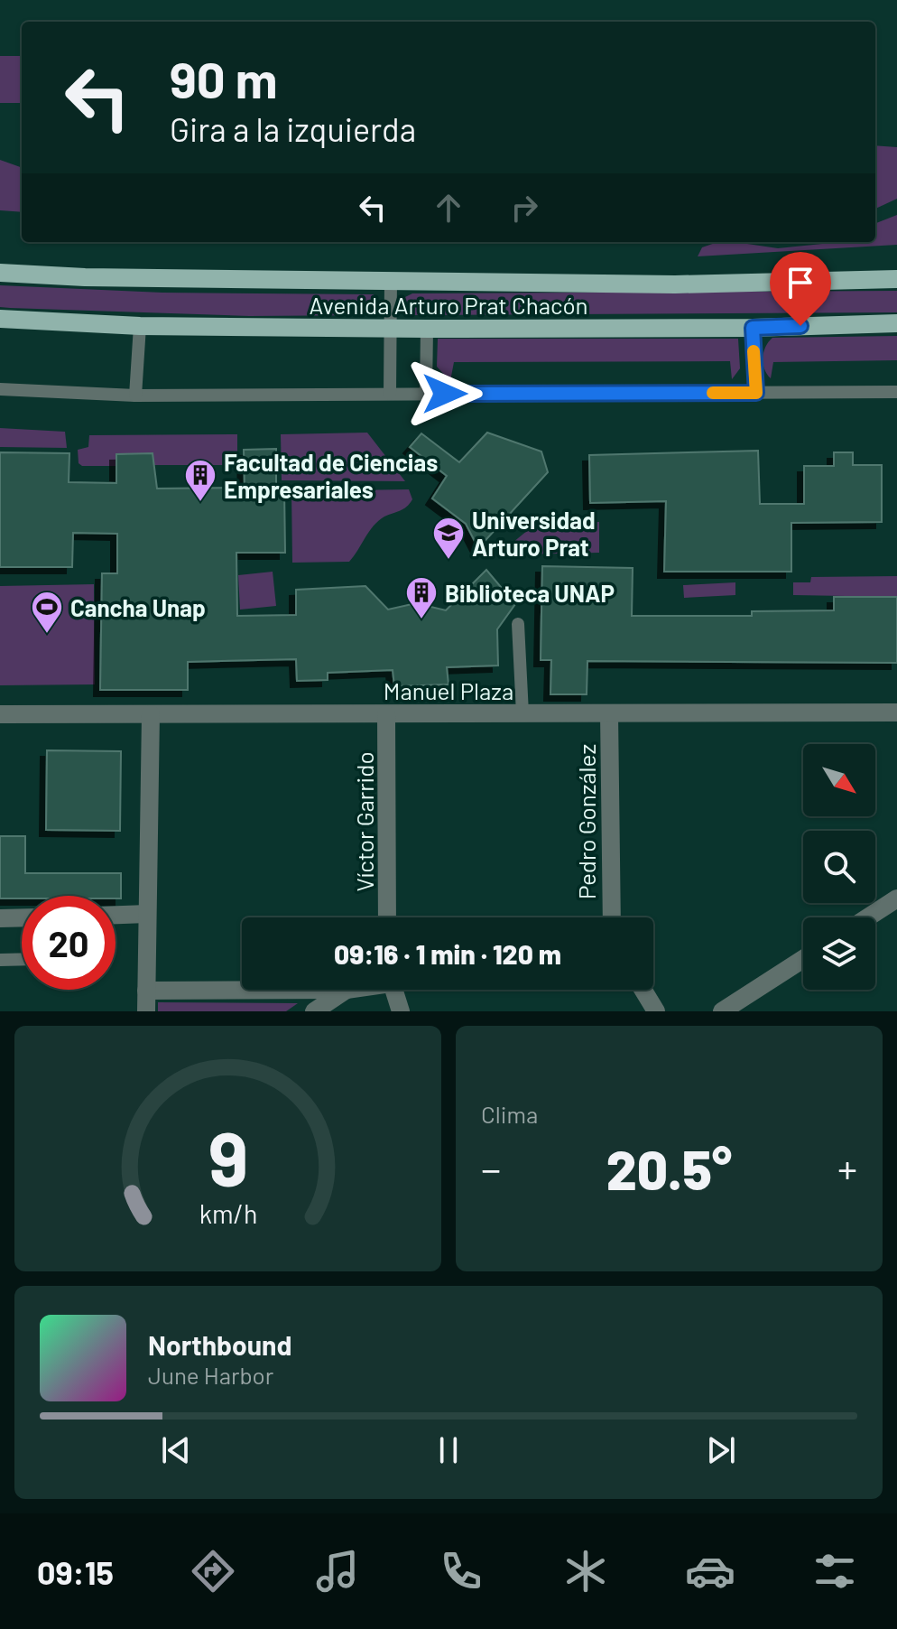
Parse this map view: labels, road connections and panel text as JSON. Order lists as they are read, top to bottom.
{
  "streets": {
    "main road": ["Avenida Arturo Prat Chacón"],
    "street": ["Manuel Plaza", "Víctor Garrido", "Pedro González"]
  },
  "crossings": [
    ["Manuel Plaza", "Víctor Garrido"],
    ["Manuel Plaza", "Pedro González"]
  ],
  "places": {
    "building": ["Facultad de Ciencias Empresariales", "Biblioteca UNAP"],
    "school or university": ["Universidad Arturo Prat"],
    "sports": ["Cancha Unap"]
  },
  "north": "bottom right",
  "page": {
    "turn": ["90 m", "Gira a la izquierda"],
    "limit": "20",
    "trip": "09:16 · 1 min · 120 m",
    "tile": "Clima",
    "heat": ["−", "20.5°", "+"],
    "song": ["Northbound", "June Harbor"],
    "tabs": "09:15",
    "gauge": ["9", "km/h"]
  }
}
